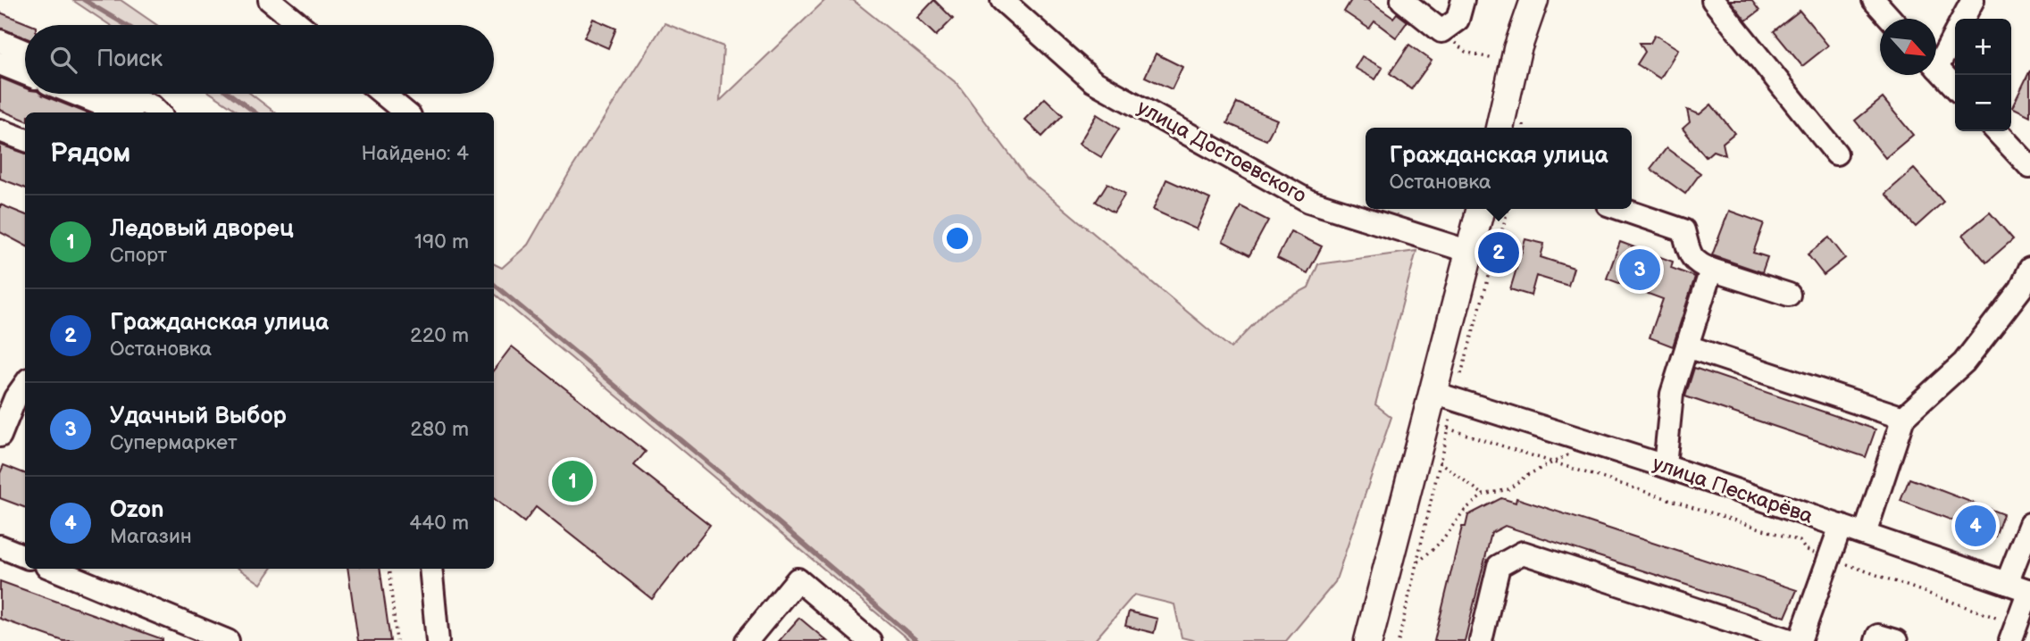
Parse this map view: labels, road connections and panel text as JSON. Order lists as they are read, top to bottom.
{
  "streets": {
    "street": ["улица Достоевского", "улица Пескарёва"]
  },
  "north": "bottom right",
  "page": {
    "map_buttons": ["+", "−"],
    "search": "Поиск",
    "heading": ["Рядом", "Найдено: 4"],
    "popup": ["Гражданская улица", "Остановка"],
    "list": [
      {
        "mark": "1",
        "name": "Ледовый дворец",
        "note": "Спорт",
        "value": "190 m"
      },
      {
        "mark": "2",
        "name": "Гражданская улица",
        "note": "Остановка",
        "value": "220 m"
      },
      {
        "mark": "3",
        "name": "Удачный Выбор",
        "note": "Супермаркет",
        "value": "280 m"
      },
      {
        "mark": "4",
        "name": "Ozon",
        "note": "Магазин",
        "value": "440 m"
      }
    ],
    "pins": [
      "2",
      "3",
      "1",
      "4"
    ]
  }
}
